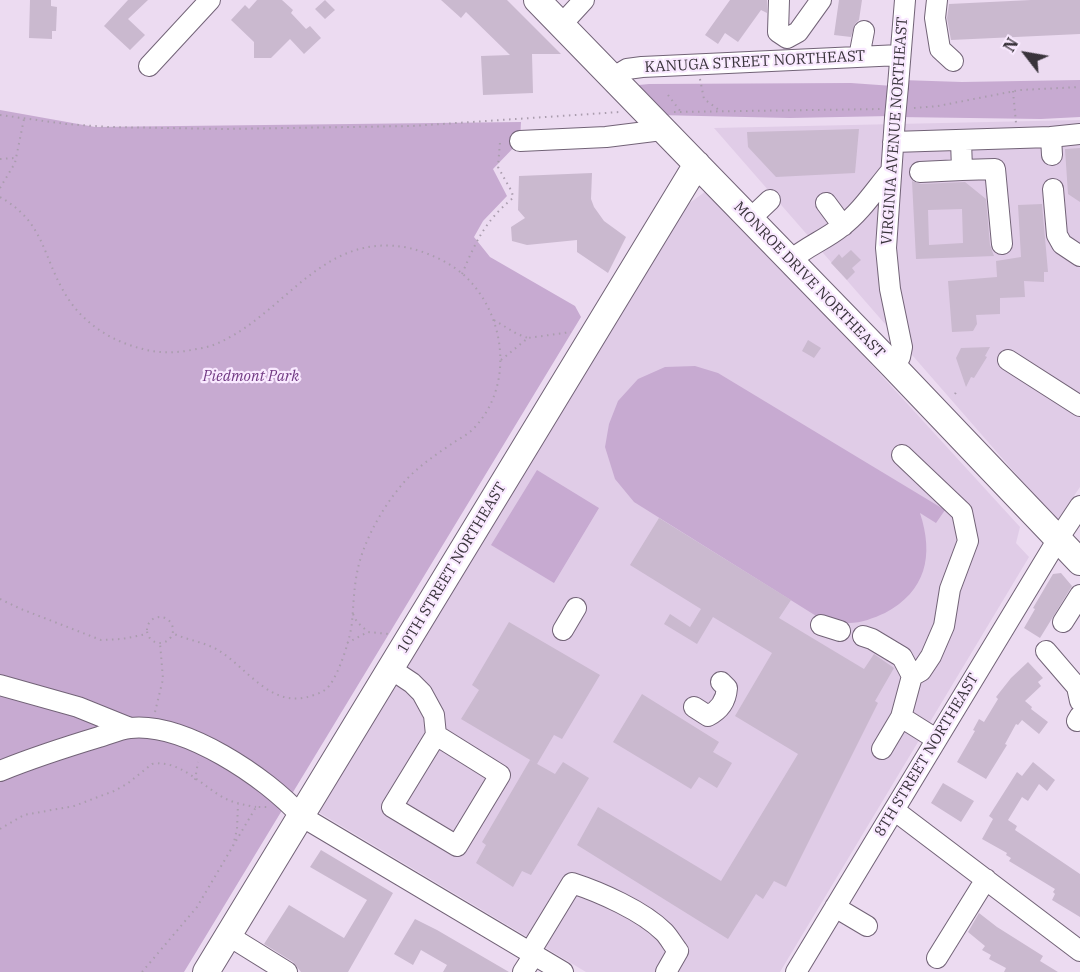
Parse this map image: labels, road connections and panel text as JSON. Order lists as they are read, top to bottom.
{
  "streets": {
    "main road": ["MONROE DRIVE NORTHEAST", "10TH STREET NORTHEAST"],
    "street": ["KANUGA STREET NORTHEAST", "VIRGINIA AVENUE NORTHEAST", "8TH STREET NORTHEAST"]
  },
  "crossings": [
    ["KANUGA STREET NORTHEAST", "VIRGINIA AVENUE NORTHEAST"],
    ["KANUGA STREET NORTHEAST", "MONROE DRIVE NORTHEAST"],
    ["VIRGINIA AVENUE NORTHEAST", "MONROE DRIVE NORTHEAST"],
    ["MONROE DRIVE NORTHEAST", "10TH STREET NORTHEAST"],
    ["MONROE DRIVE NORTHEAST", "8TH STREET NORTHEAST"]
  ],
  "parks": ["Piedmont Park"],
  "north": "top left"
}
